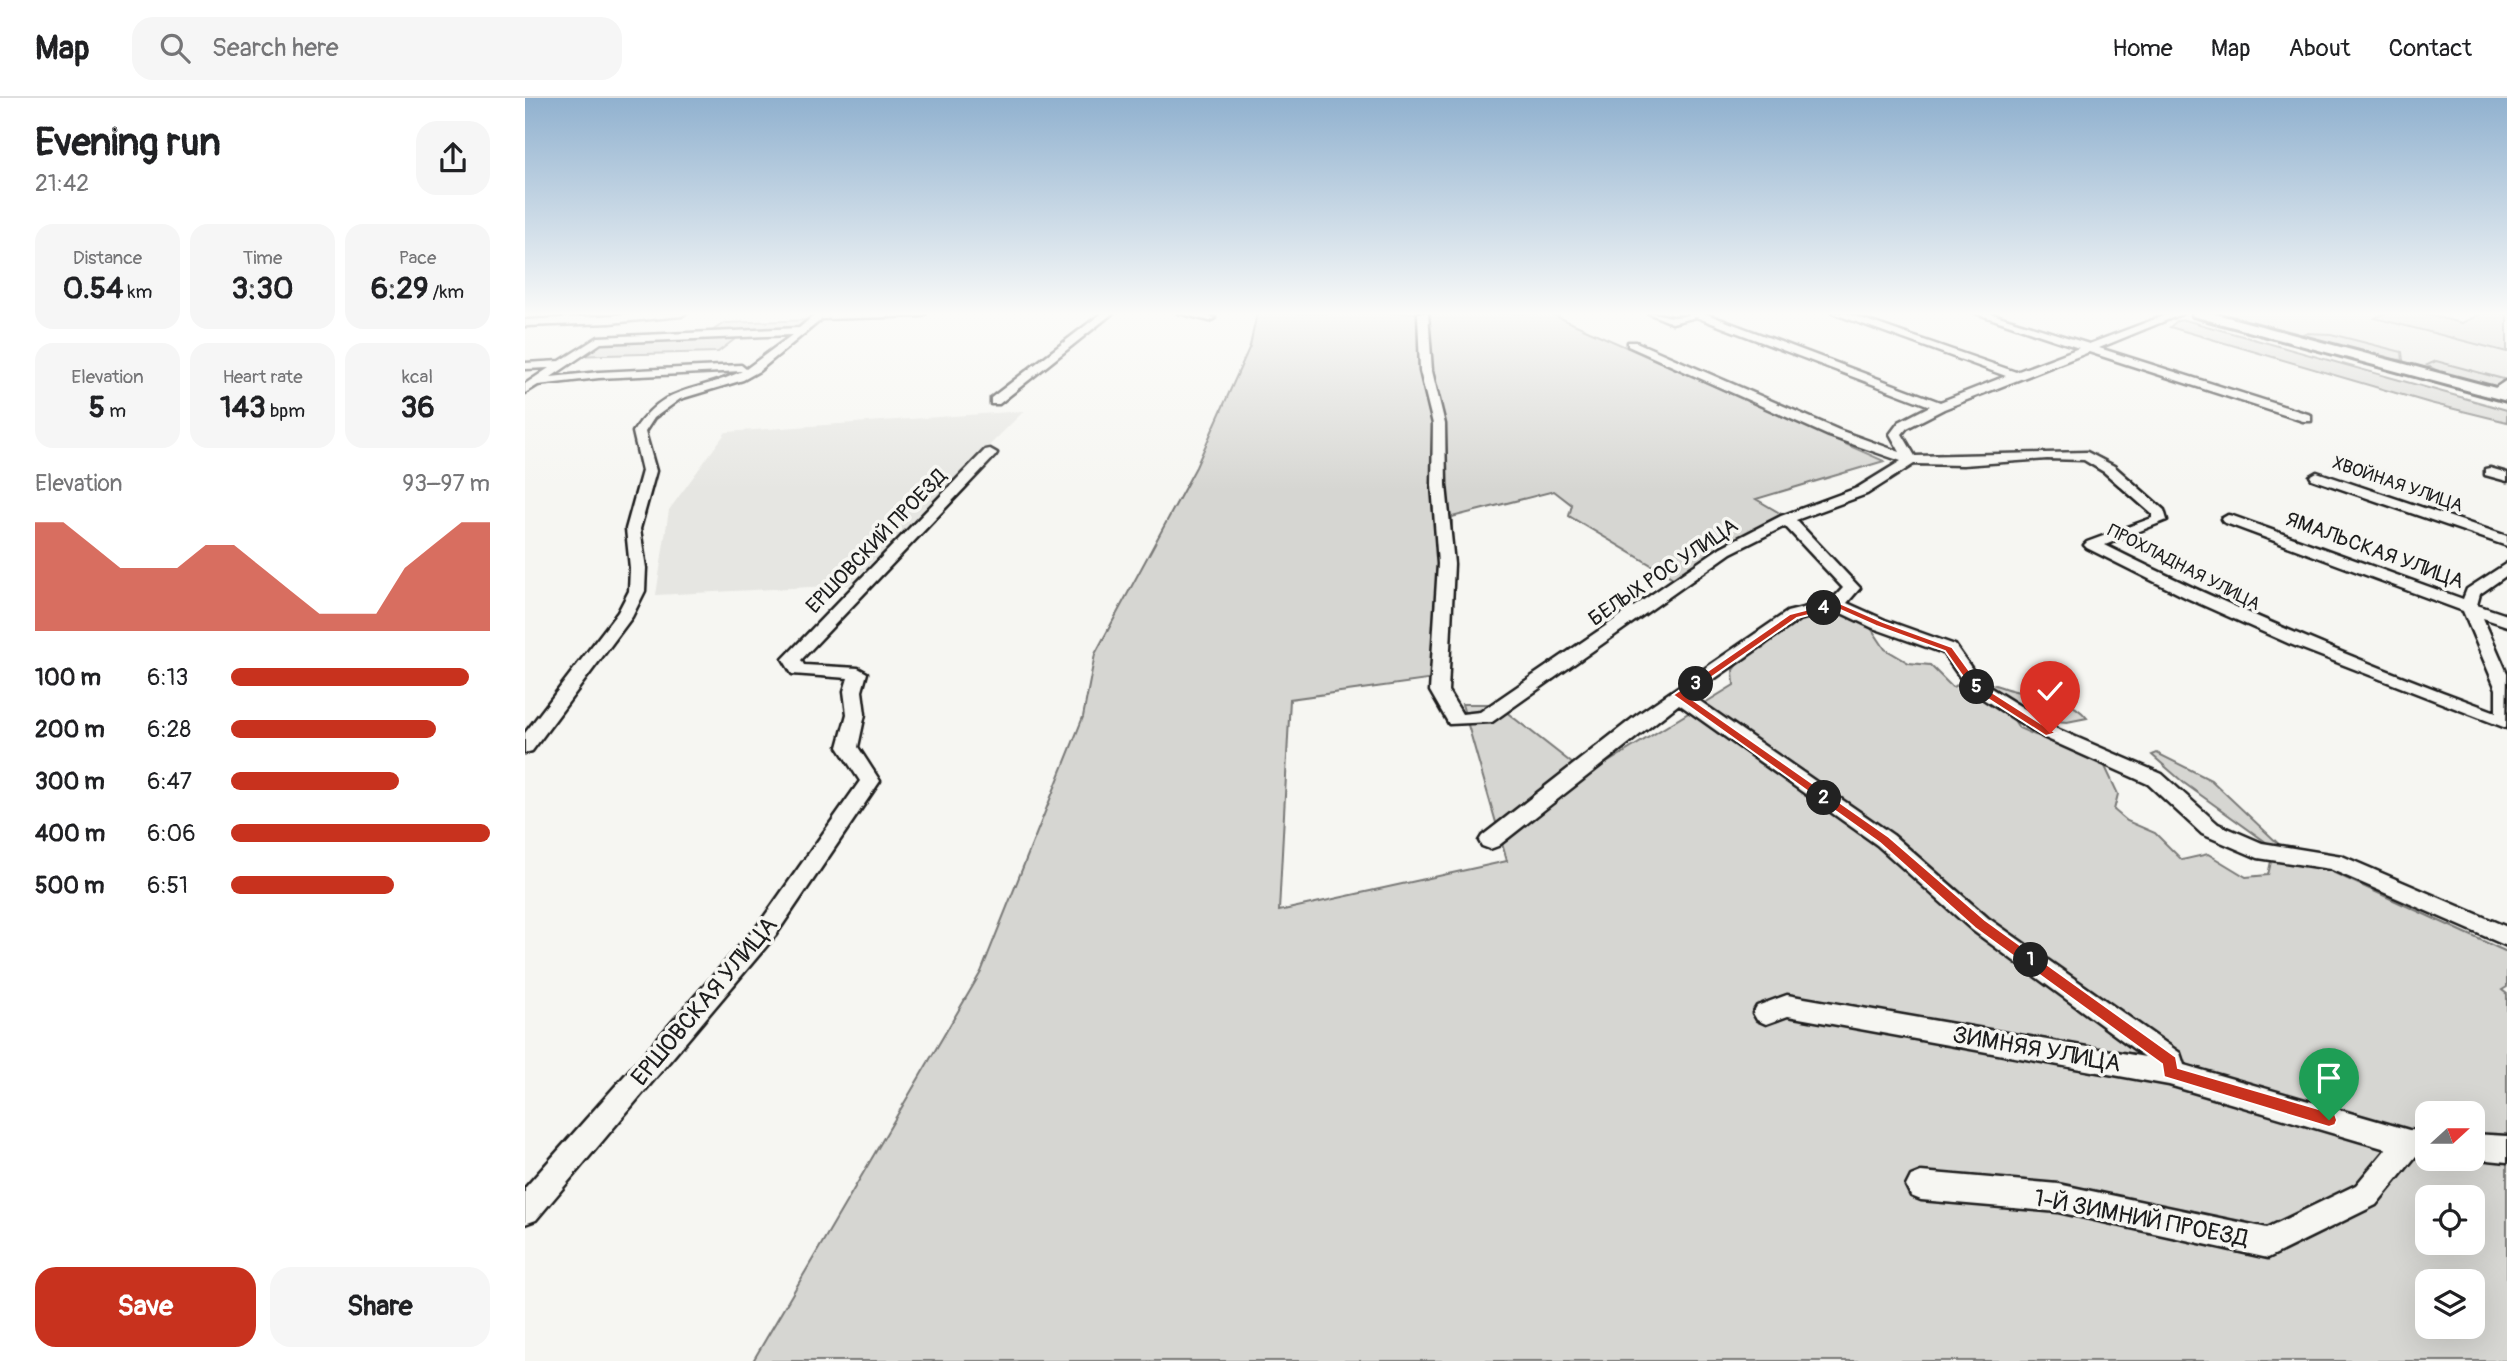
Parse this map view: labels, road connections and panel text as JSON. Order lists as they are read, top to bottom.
{
  "streets": {
    "street": [
      "ХВОЙНАЯ УЛИЦА",
      "ЕРШОВСКИЙ ПРОЕЗД",
      "ЯМАЛЬСКАЯ УЛИЦА",
      "ПРОХЛАДНАЯ УЛИЦА",
      "БЕЛЫХ РОС УЛИЦА",
      "ЕРШОВСКАЯ УЛИЦА",
      "ЗИМНЯЯ УЛИЦА",
      "1-Й ЗИМНИЙ ПРОЕЗД"
    ]
  },
  "crossings": [
    ["ЕРШОВСКИЙ ПРОЕЗД", "ЕРШОВСКАЯ УЛИЦА"],
    ["ПРОХЛАДНАЯ УЛИЦА", "БЕЛЫХ РОС УЛИЦА"]
  ],
  "north": "right",
  "page": {
    "header": "Map",
    "search": "Search here",
    "nav": [
      "Home",
      "Map",
      "About",
      "Contact"
    ],
    "heading": ["Evening run", "21:42"],
    "stats": [
      ["Distance", "0.54 km"],
      ["Time", "3:30"],
      ["Pace", "6:29 /km"],
      ["Elevation", "5 m"],
      ["Heart rate", "143 bpm"],
      ["kcal", "36"]
    ],
    "chart": ["Elevation", "93–97 m"],
    "pins": [
      "4",
      "3",
      "5",
      "2",
      "1"
    ],
    "list": [
      {
        "name": "100 m",
        "note": "6:13"
      },
      {
        "name": "200 m",
        "note": "6:28"
      },
      {
        "name": "300 m",
        "note": "6:47"
      },
      {
        "name": "400 m",
        "note": "6:06"
      },
      {
        "name": "500 m",
        "note": "6:51"
      }
    ],
    "buttons": ["Save", "Share"]
  }
}
